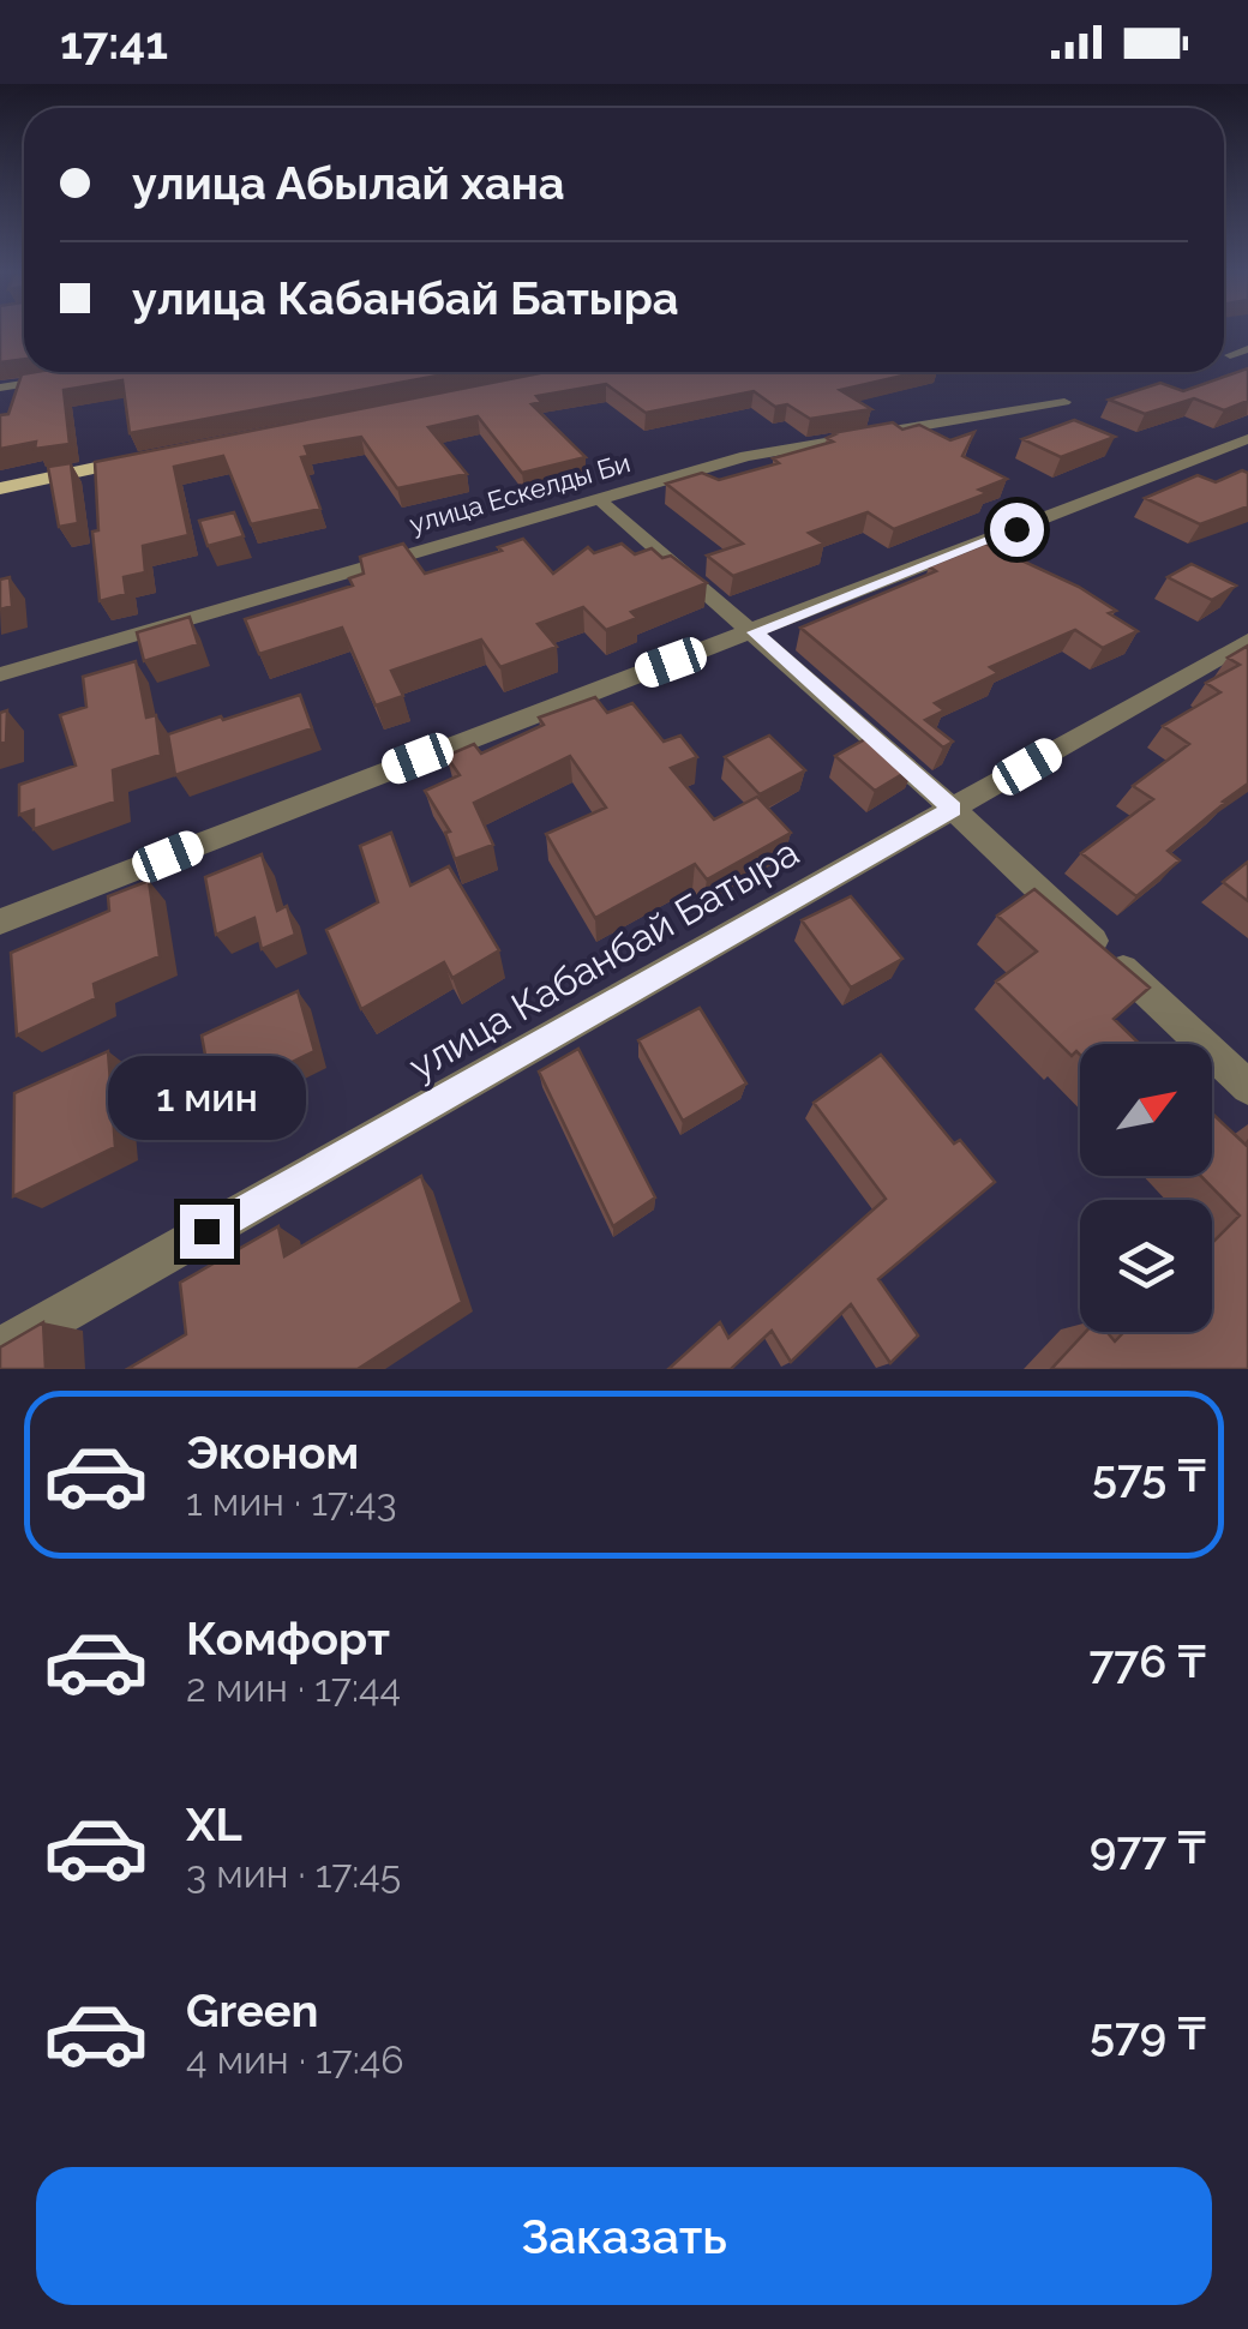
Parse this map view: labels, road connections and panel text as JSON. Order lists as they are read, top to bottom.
{
  "streets": {
    "street": ["улица Ескелды Би", "улица Кабанбай Батыра"]
  },
  "north": "top right",
  "page": {
    "status": "17:41",
    "banner": ["улица Абылай хана", "улица Кабанбай Батыра"],
    "bubble": "1 мин",
    "list": [
      {
        "name": "Эконом",
        "note": "1 мин · 17:43",
        "value": "575 ₸"
      },
      {
        "name": "Комфорт",
        "note": "2 мин · 17:44",
        "value": "776 ₸"
      },
      {
        "name": "XL",
        "note": "3 мин · 17:45",
        "value": "977 ₸"
      },
      {
        "name": "Green",
        "note": "4 мин · 17:46",
        "value": "579 ₸"
      }
    ],
    "buttons": "Заказать"
  }
}
